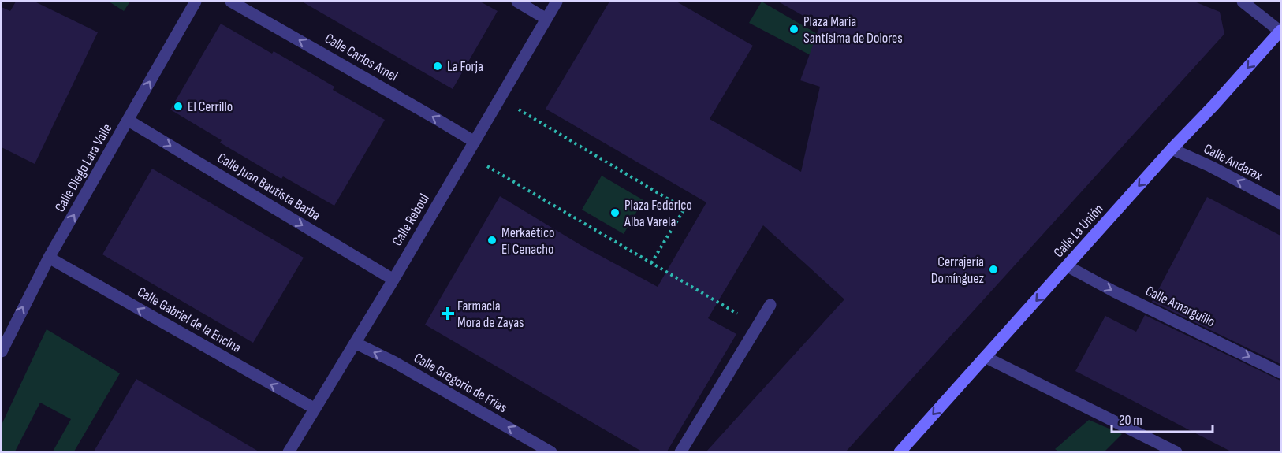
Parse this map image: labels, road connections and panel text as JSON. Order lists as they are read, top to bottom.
{
  "streets": {
    "main road": ["Calle La Unión"],
    "street": [
      "Calle Carlos Amel",
      "Calle Andarax",
      "Calle Diego Lara Valle",
      "Calle Juan Bautista Barba",
      "Calle Reboul",
      "Calle Amarguillo",
      "Calle Gabriel de la Encina",
      "Calle Gregorio de Frías"
    ]
  },
  "crossings": [
    ["Calle Carlos Amel", "Calle Reboul"],
    ["Calle Andarax", "Calle La Unión"],
    ["Calle Diego Lara Valle", "Calle Juan Bautista Barba"],
    ["Calle Diego Lara Valle", "Calle Gabriel de la Encina"],
    ["Calle Juan Bautista Barba", "Calle Reboul"],
    ["Calle Reboul", "Calle Gabriel de la Encina"],
    ["Calle Reboul", "Calle Gregorio de Frías"],
    ["Calle La Unión", "Calle Amarguillo"]
  ],
  "one_way": [
    "Calle Carlos Amel",
    "Calle Andarax",
    "Calle Diego Lara Valle",
    "Calle Juan Bautista Barba",
    "Calle La Unión",
    "Calle Amarguillo",
    "Calle Gabriel de la Encina",
    "Calle Gregorio de Frías"
  ],
  "places": {
    "other": [
      "Plaza María Santísima de Dolores",
      "La Forja",
      "El Cerrillo",
      "Plaza Federico Alba Varela",
      "Merkaético El Cenacho",
      "Cerrajería Domínguez"
    ],
    "health": ["Farmacia Mora de Zayas"]
  },
  "scale_bar": "20 m"
}
